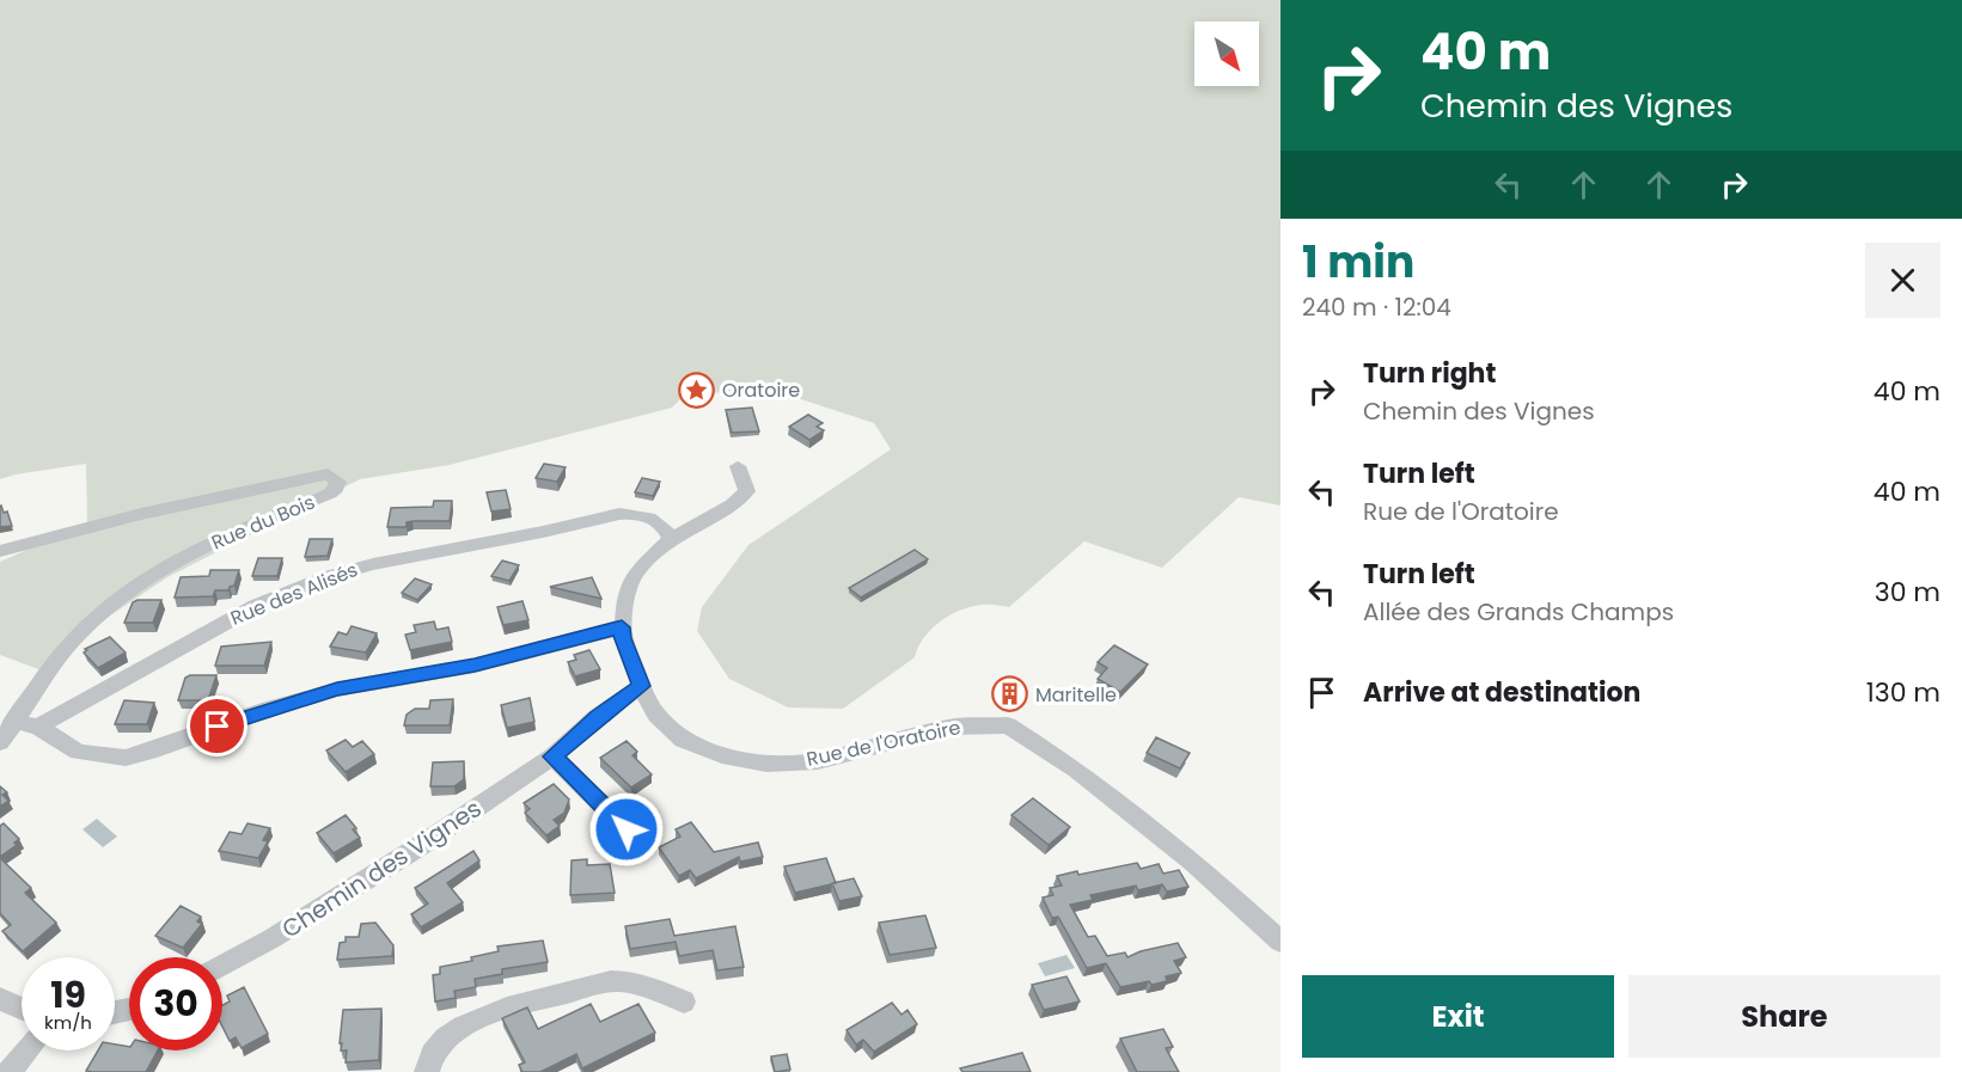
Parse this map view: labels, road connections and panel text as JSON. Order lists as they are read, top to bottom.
{
  "streets": {
    "street": [
      "Rue du Bois",
      "Rue des Alisés",
      "Rue de l'Oratoire",
      "Chemin des Vignes"
    ]
  },
  "crossings": [
    ["Rue des Alisés", "Rue de l'Oratoire"],
    ["Rue de l'Oratoire", "Chemin des Vignes"]
  ],
  "places": {
    "place": ["Oratoire"],
    "building": ["Maritelle"]
  },
  "north": "bottom right",
  "page": {
    "turn": ["40 m", "Chemin des Vignes"],
    "heading": ["1 min", "240 m · 12:04"],
    "list": [
      {
        "name": "Turn right",
        "note": "Chemin des Vignes",
        "value": "40 m"
      },
      {
        "name": "Turn left",
        "note": "Rue de l'Oratoire",
        "value": "40 m"
      },
      {
        "name": "Turn left",
        "note": "Allée des Grands Champs",
        "value": "30 m"
      },
      {
        "name": "Arrive at destination",
        "value": "130 m"
      }
    ],
    "speed": "19 km/h",
    "limit": "30",
    "buttons": ["Exit", "Share"]
  }
}
